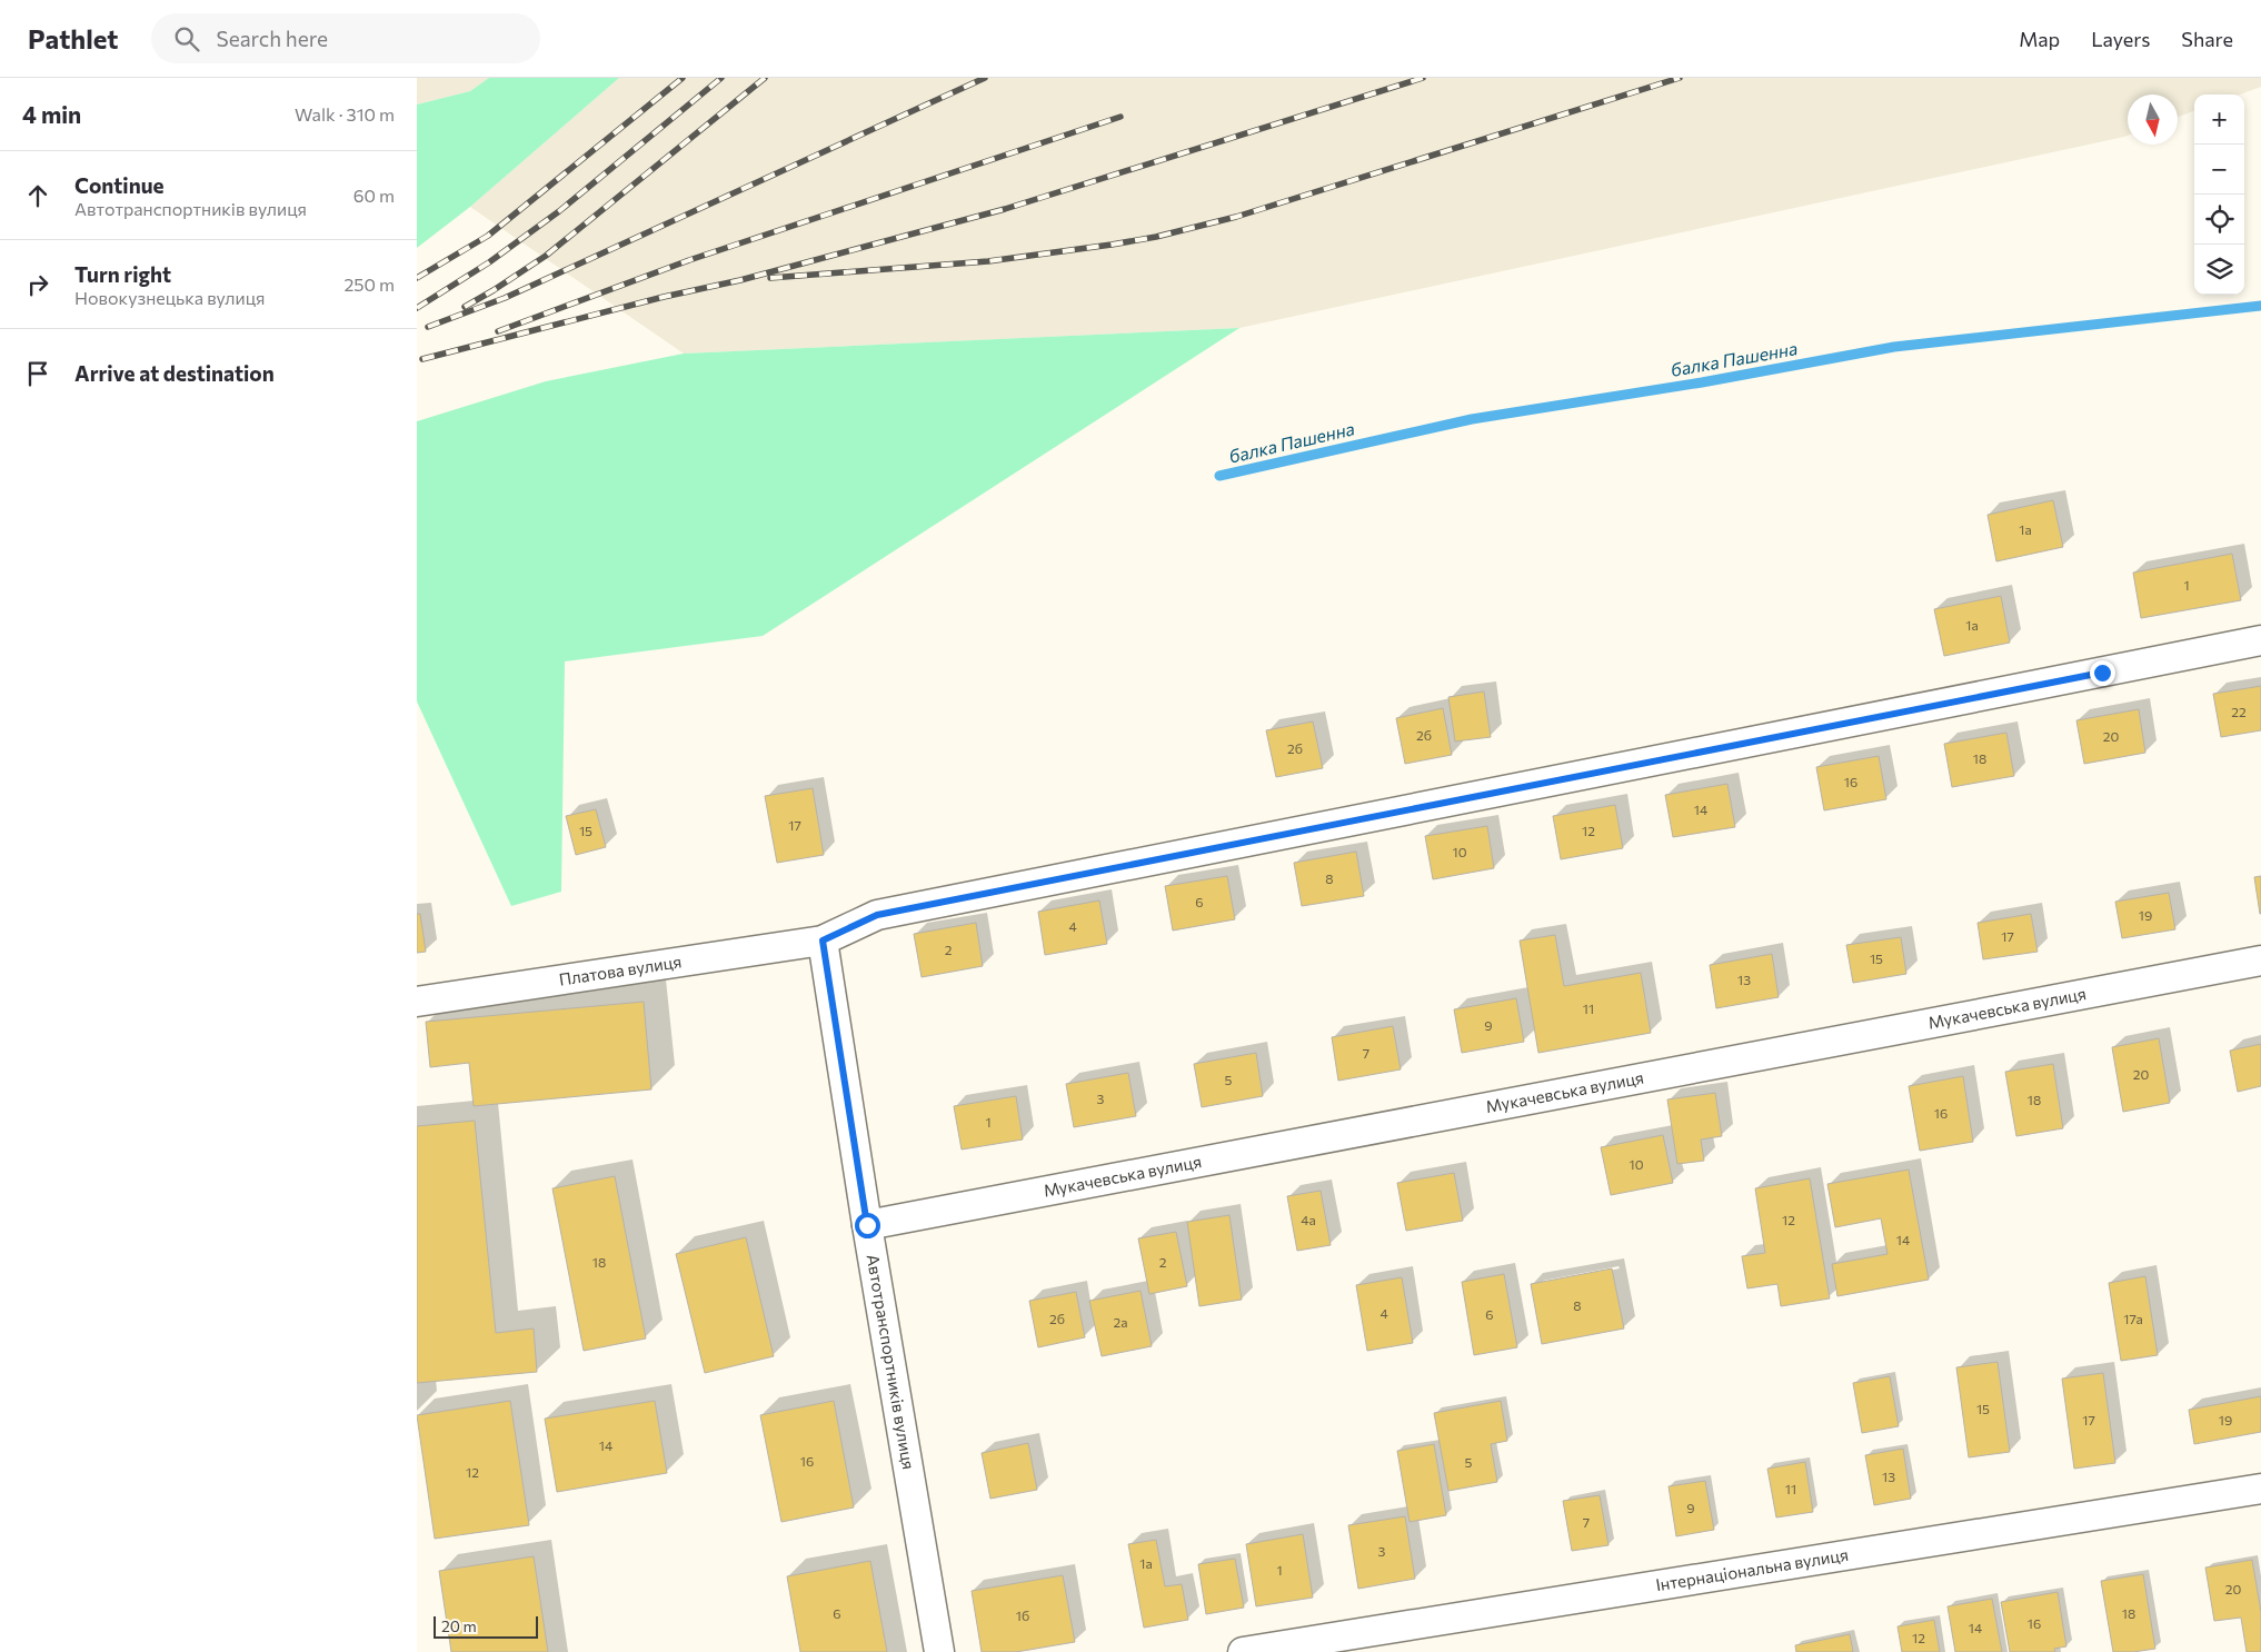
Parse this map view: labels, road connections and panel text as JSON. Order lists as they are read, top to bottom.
{
  "streets": {
    "street": [
      "Платова вулиця",
      "Мукачевська вулиця",
      "Автотранспортників вулиця",
      "Інтернаціональна вулиця"
    ]
  },
  "crossings": [
    ["Платова вулиця", "Автотранспортників вулиця"],
    ["Мукачевська вулиця", "Автотранспортників вулиця"]
  ],
  "water": ["балка Пашенна"],
  "house_numbers": [
    "1а",
    "1",
    "1а",
    "22",
    "2б",
    "20",
    "2б",
    "18",
    "16",
    "14",
    "17",
    "15",
    "12",
    "10",
    "8",
    "6",
    "19",
    "4",
    "17",
    "2",
    "15",
    "13",
    "11",
    "9",
    "7",
    "20",
    "5",
    "3",
    "18",
    "16",
    "1",
    "10",
    "4а",
    "12",
    "14",
    "18",
    "2",
    "8",
    "4",
    "6",
    "2б",
    "17а",
    "2а",
    "15",
    "17",
    "19",
    "14",
    "16",
    "5",
    "12",
    "13",
    "11",
    "9",
    "7",
    "3",
    "1а",
    "1",
    "20",
    "6",
    "18",
    "1б",
    "16",
    "14",
    "12"
  ],
  "scale_bar": "20 m",
  "north": "bottom",
  "page": {
    "header": "Pathlet",
    "search": "Search here",
    "nav": ["Map", "Layers", "Share"],
    "heading": ["4 min", "Walk · 310 m"],
    "map_buttons": ["+", "−"],
    "list": [
      ["Continue", "Автотранспортників вулиця", "60 m"],
      ["Turn right", "Новокузнецька вулиця", "250 m"],
      "Arrive at destination"
    ],
    "scale": "20 m"
  }
}
